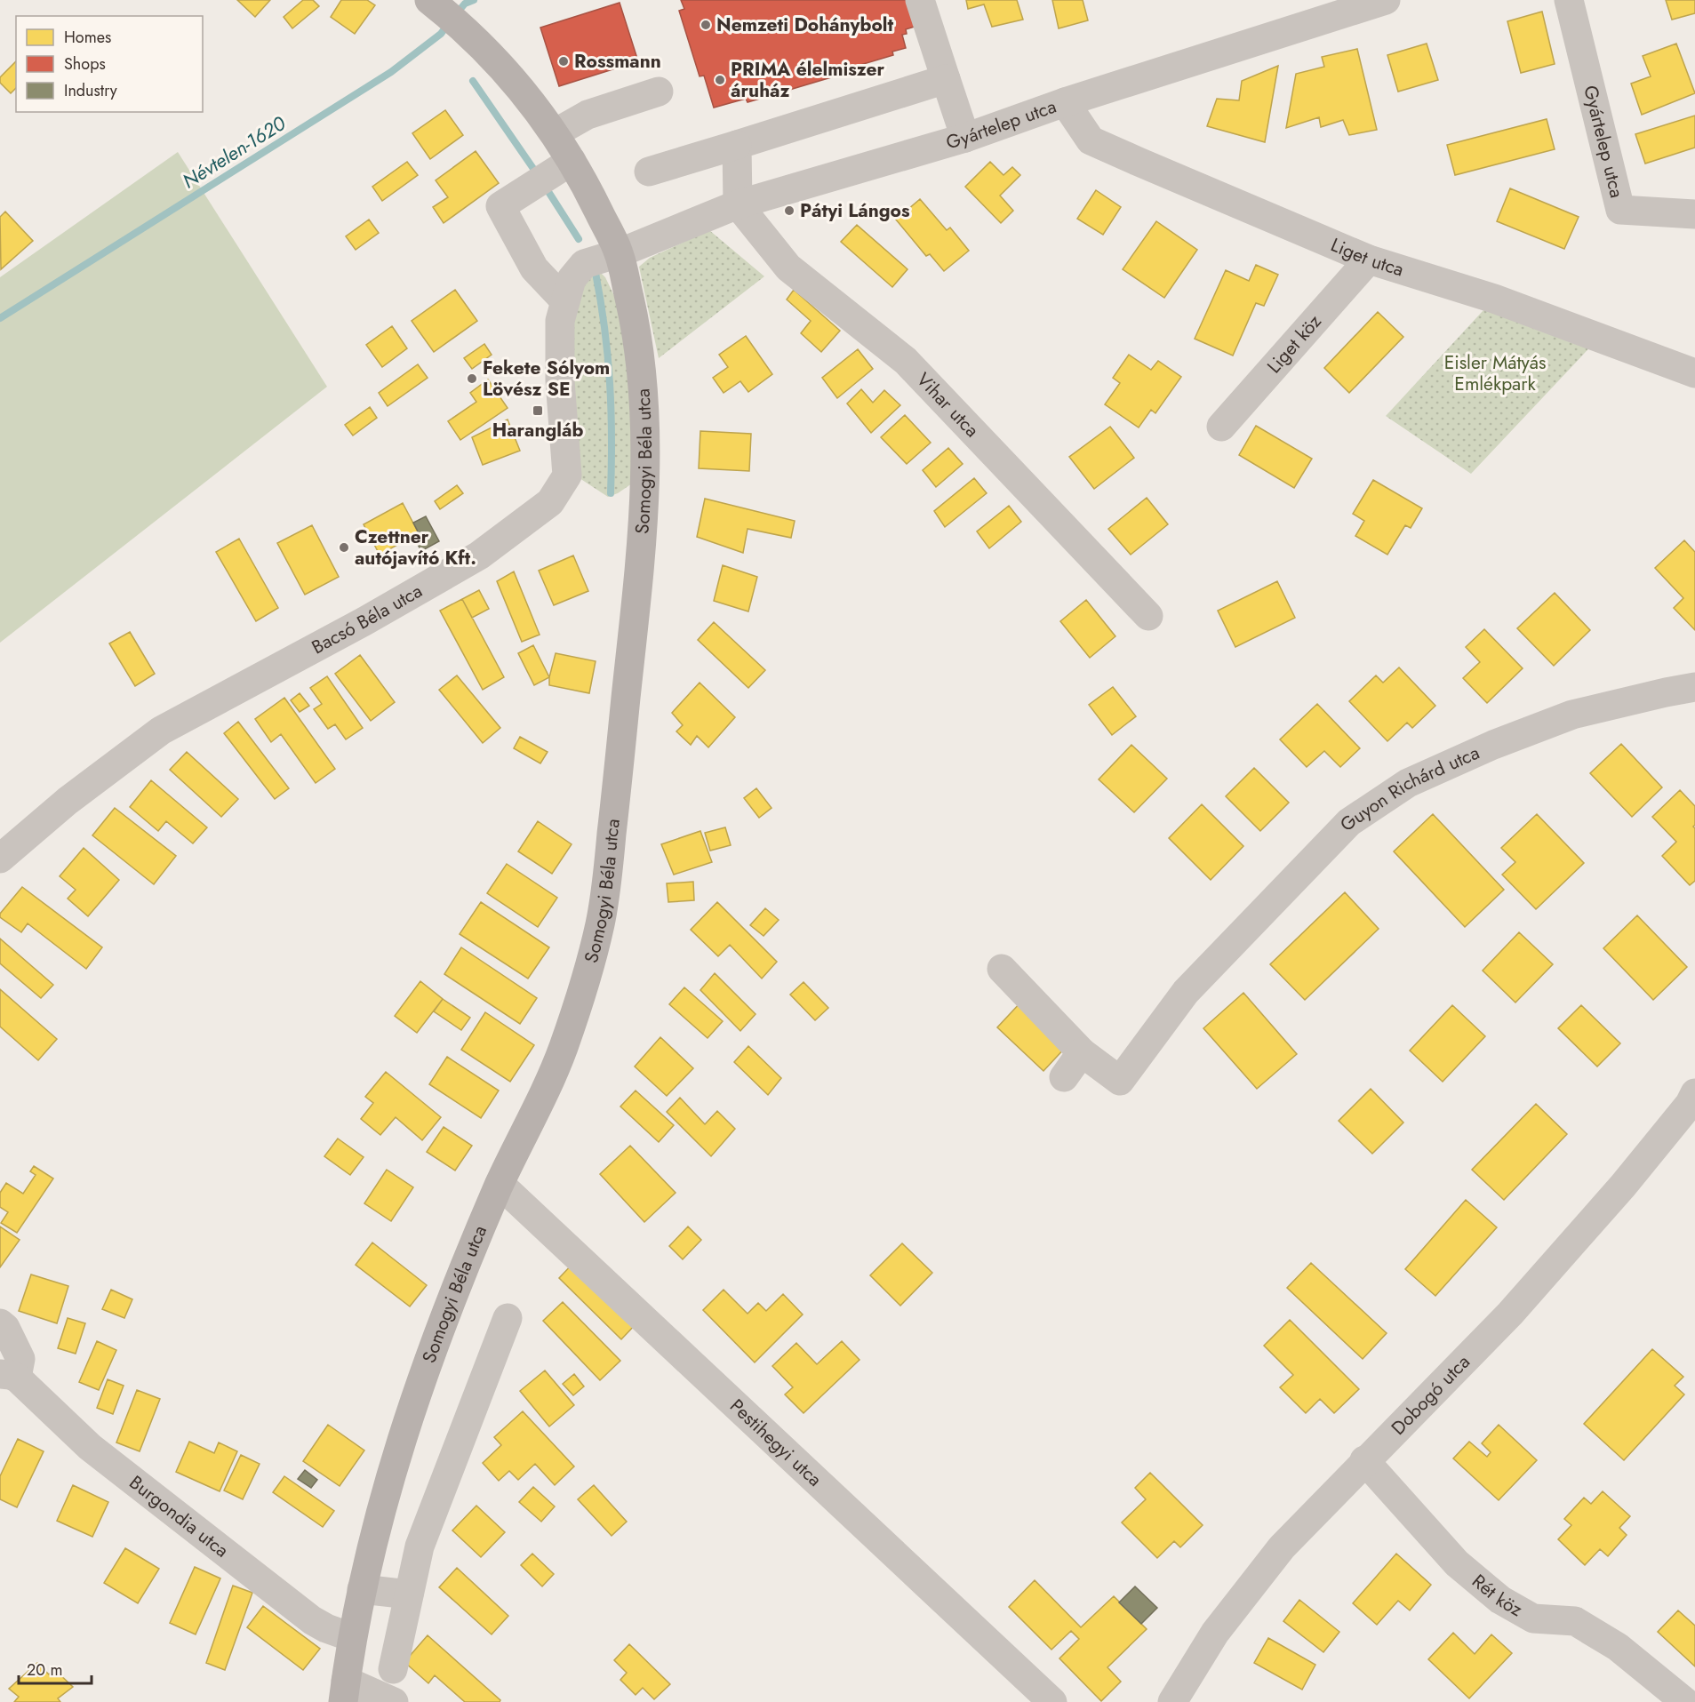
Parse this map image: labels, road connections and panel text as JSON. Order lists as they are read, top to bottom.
{
  "streets": {
    "main road": ["Somogyi Béla utca"],
    "street": [
      "Gyártelep utca",
      "Liget utca",
      "Liget köz",
      "Vihar utca",
      "Bacsó Béla utca",
      "Guyon Richárd utca",
      "Dobogó utca",
      "Pestihegyi utca",
      "Burgondia utca",
      "Rét köz"
    ]
  },
  "crossings": [
    ["Gyártelep utca", "Liget utca"],
    ["Gyártelep utca", "Vihar utca"],
    ["Gyártelep utca", "Somogyi Béla utca"],
    ["Gyártelep utca", "Bacsó Béla utca"],
    ["Liget utca", "Liget köz"],
    ["Somogyi Béla utca", "Bacsó Béla utca"],
    ["Somogyi Béla utca", "Pestihegyi utca"],
    ["Somogyi Béla utca", "Burgondia utca"],
    ["Dobogó utca", "Rét köz"]
  ],
  "water": ["Névtelen-1620"],
  "parks": ["Eisler Mátyás Emlékpark"],
  "places": {
    "other": [
      "Nemzeti Dohánybolt",
      "Rossmann",
      "PRIMA élelmiszer áruház",
      "Pátyi Lángos",
      "Fekete Sólyom Lövész SE",
      "Czettner autójavító Kft."
    ],
    "transit": ["Harangláb"]
  },
  "legend": ["Homes", "Shops", "Industry"],
  "scale_bar": "20 m"
}
